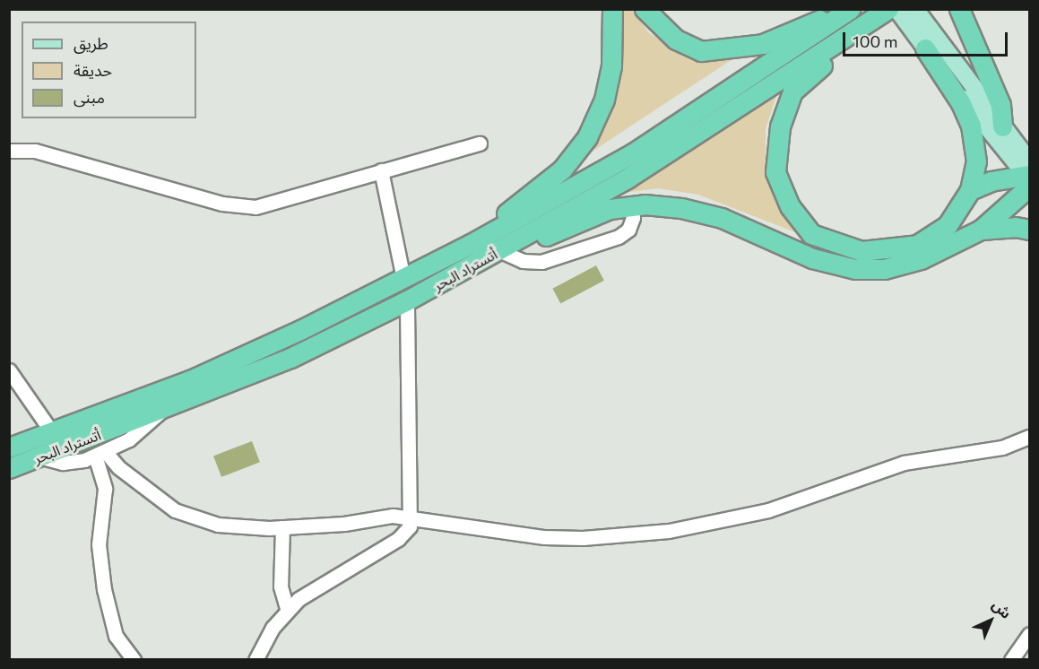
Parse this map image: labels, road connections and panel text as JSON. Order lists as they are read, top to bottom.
{
  "streets": {
    "highway": ["أتستراد البحر"]
  },
  "legend": ["طريق", "حديقة", "مبنى"],
  "scale_bar": "100 m",
  "north": "top right"
}
